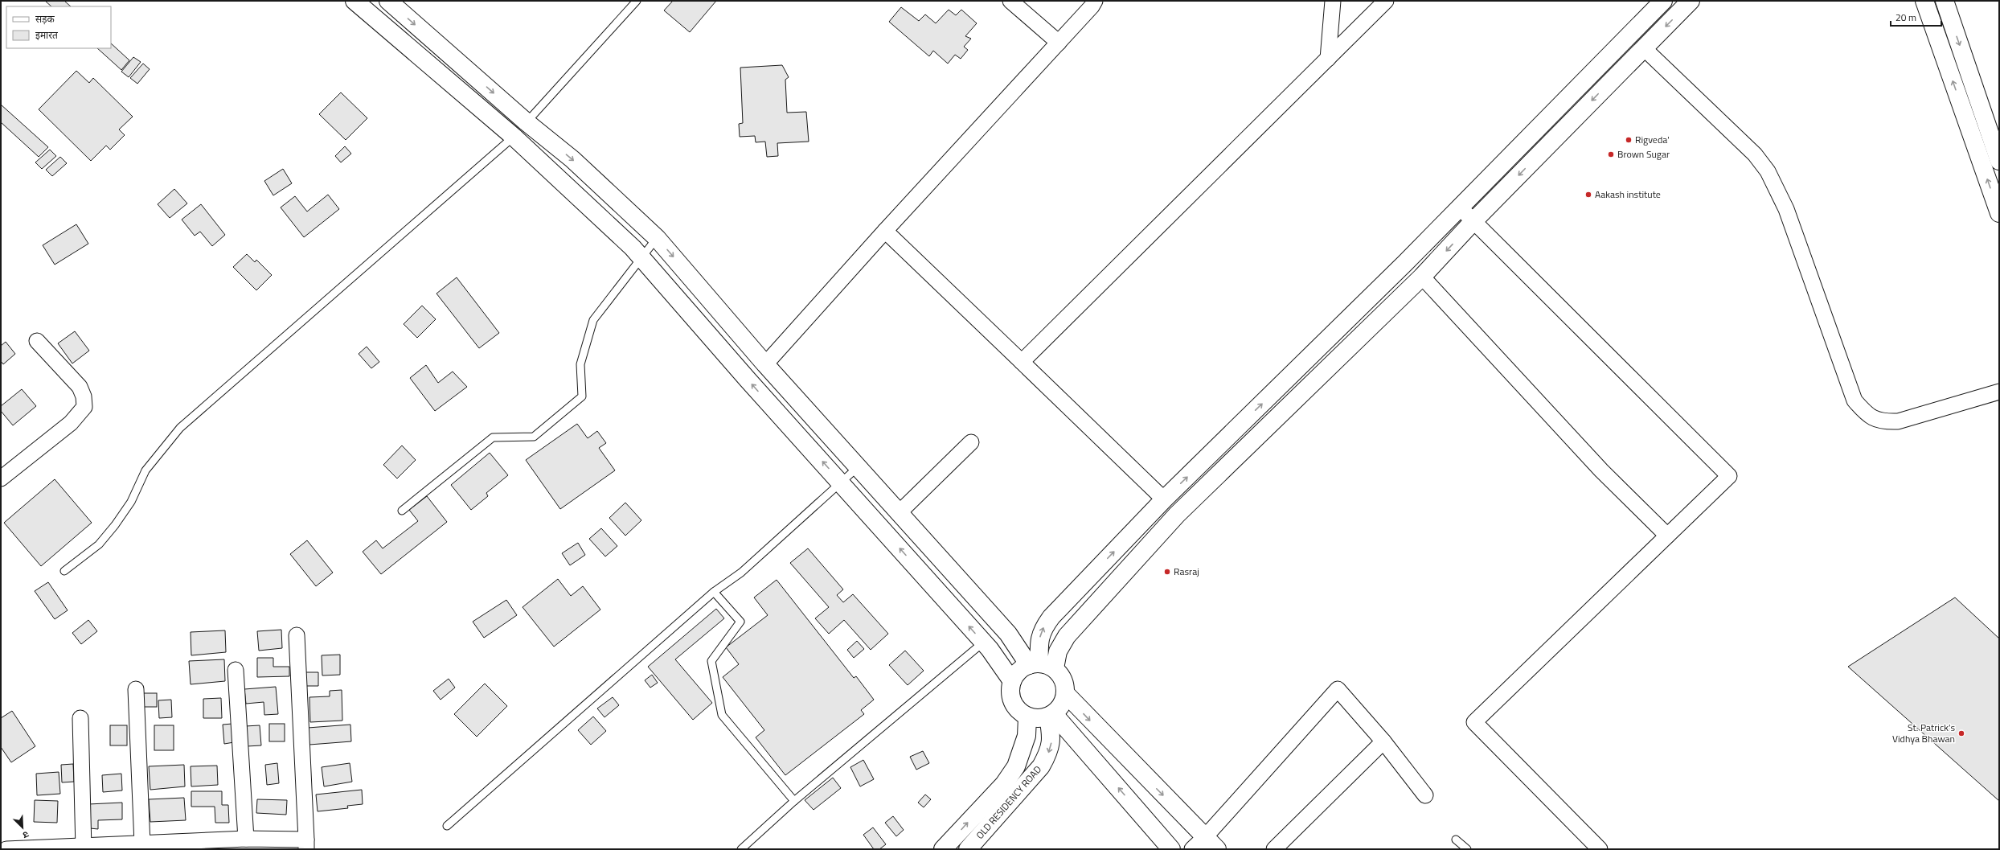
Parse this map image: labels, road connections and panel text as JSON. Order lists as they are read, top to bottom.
{
  "streets": {
    "main road": ["OLD RESIDENCY ROAD"]
  },
  "places": [
    "Rigveda'",
    "Brown Sugar",
    "Aakash institute",
    "Rasraj",
    "St. Patrick's Vidhya Bhawan"
  ],
  "legend": ["सड़क", "इमारत"],
  "scale_bar": "20 m",
  "north": "bottom right"
}
